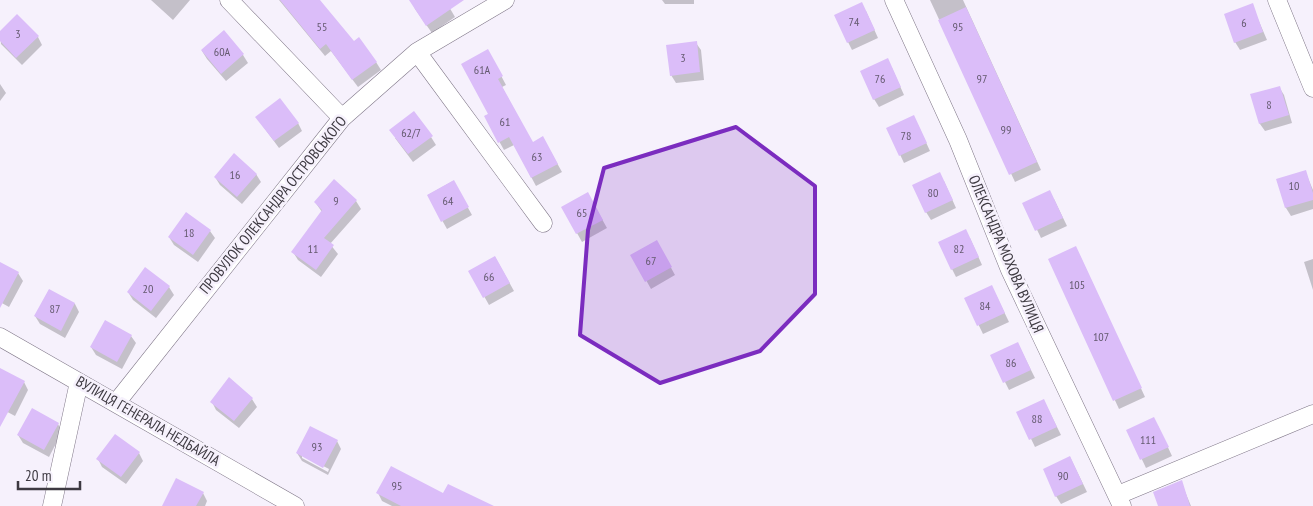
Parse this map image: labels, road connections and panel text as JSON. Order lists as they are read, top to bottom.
{
  "streets": {
    "street": ["ПРОВУЛОК ОЛЕКСАНДРА ОСТРОВСЬКОГО", "ОЛЕКСАНДРА МОХОВА ВУЛИЦЯ", "ВУЛИЦЯ ГЕНЕРАЛА НЕДБАЙЛА"]
  },
  "crossings": [
    ["ПРОВУЛОК ОЛЕКСАНДРА ОСТРОВСЬКОГО", "ВУЛИЦЯ ГЕНЕРАЛА НЕДБАЙЛА"]
  ],
  "house_numbers": [
    "74",
    "6",
    "55",
    "95",
    "3",
    "60А",
    "3",
    "61А",
    "76",
    "97",
    "8",
    "61",
    "99",
    "62/7",
    "78",
    "63",
    "16",
    "10",
    "80",
    "9",
    "64",
    "65",
    "18",
    "11",
    "82",
    "67",
    "66",
    "105",
    "20",
    "84",
    "87",
    "107",
    "86",
    "88",
    "111",
    "93",
    "90",
    "95"
  ],
  "scale_bar": "20 m"
}
